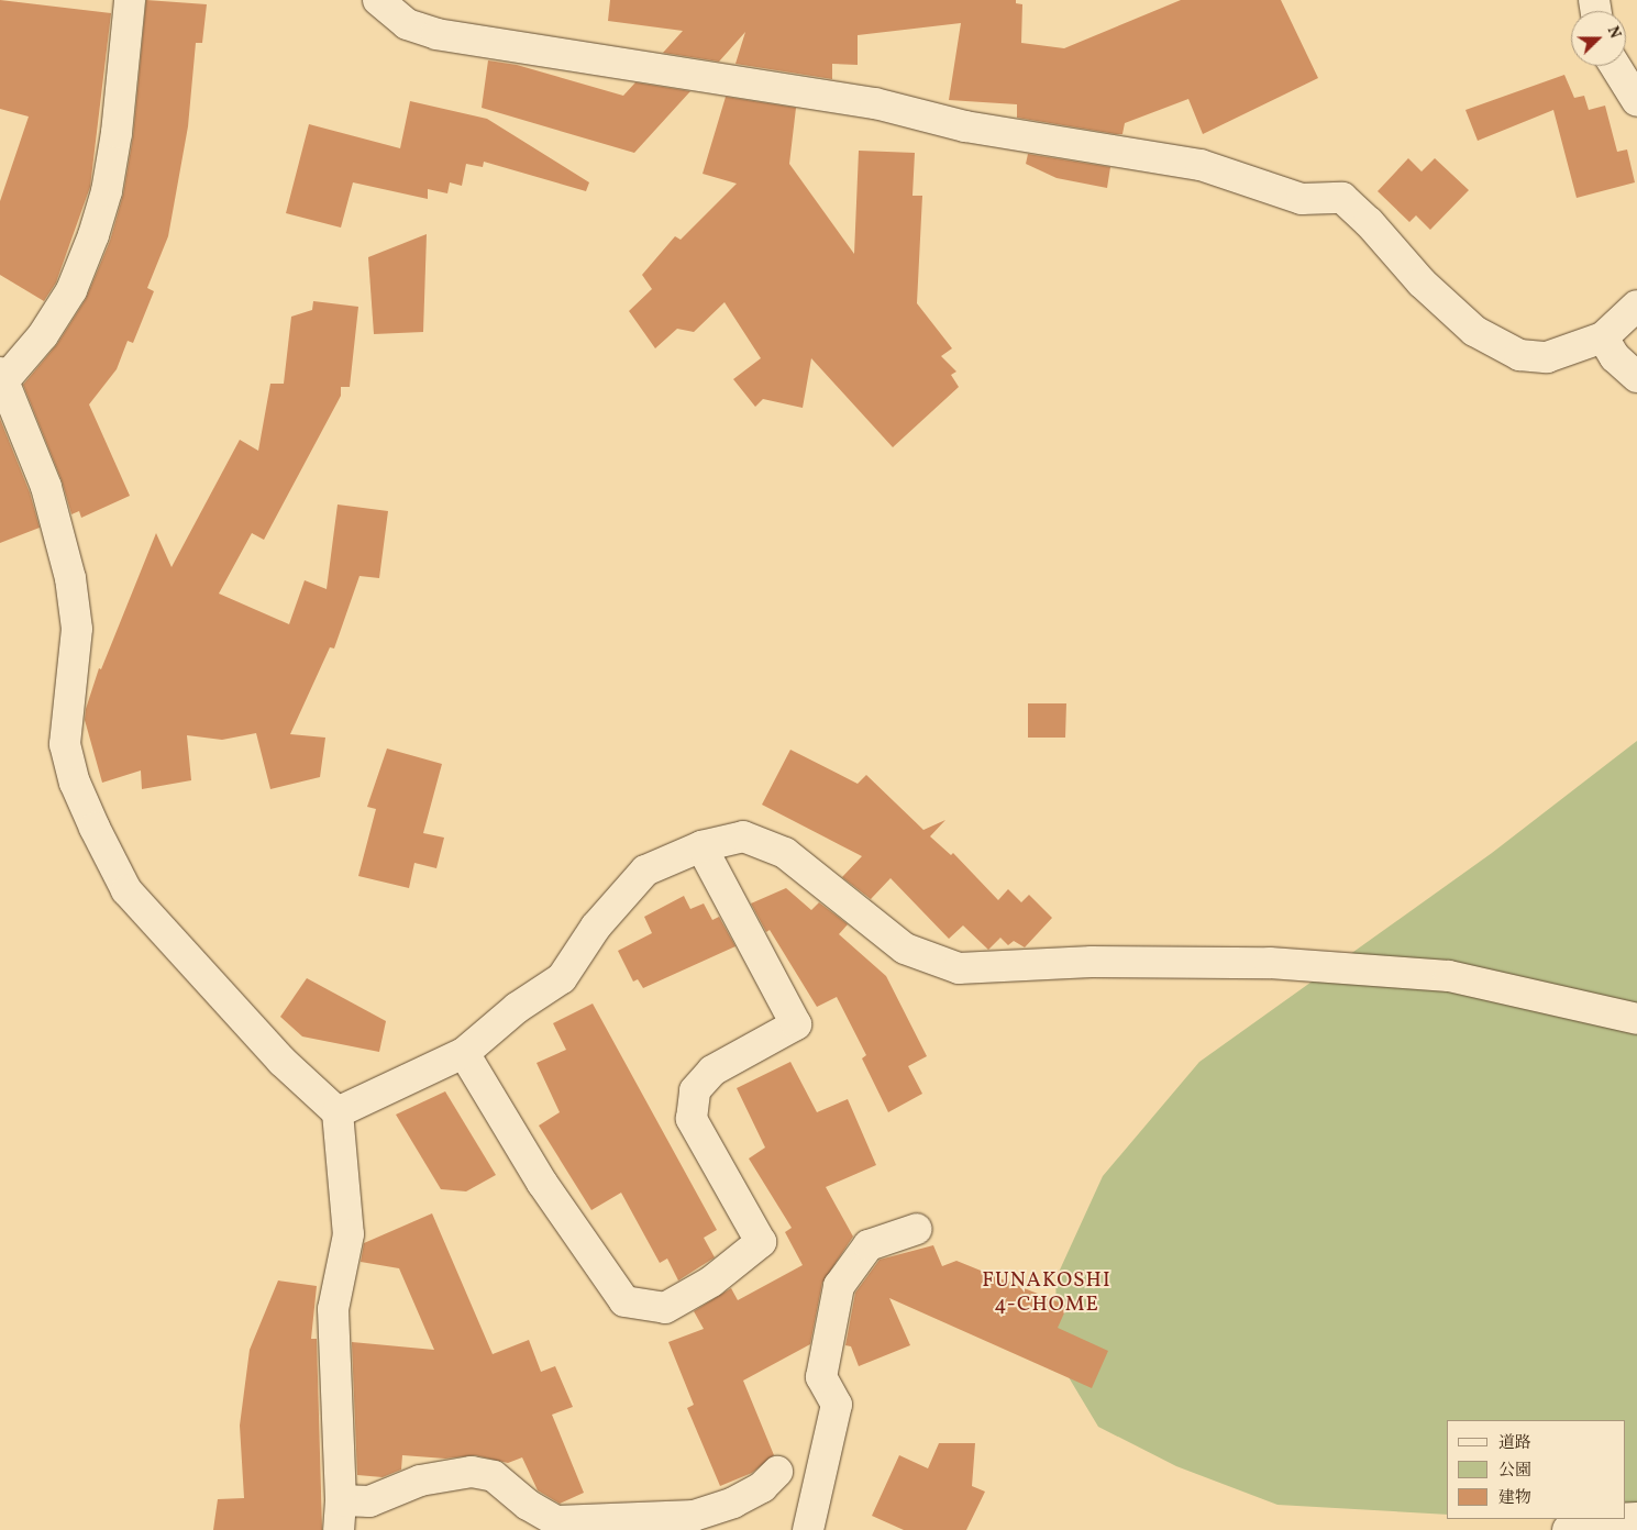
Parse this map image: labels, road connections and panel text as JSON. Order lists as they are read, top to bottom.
{
  "districts": ["FUNAKOSHI 4-CHOME"],
  "legend": ["道路", "公園", "建物"],
  "north": "right"
}
